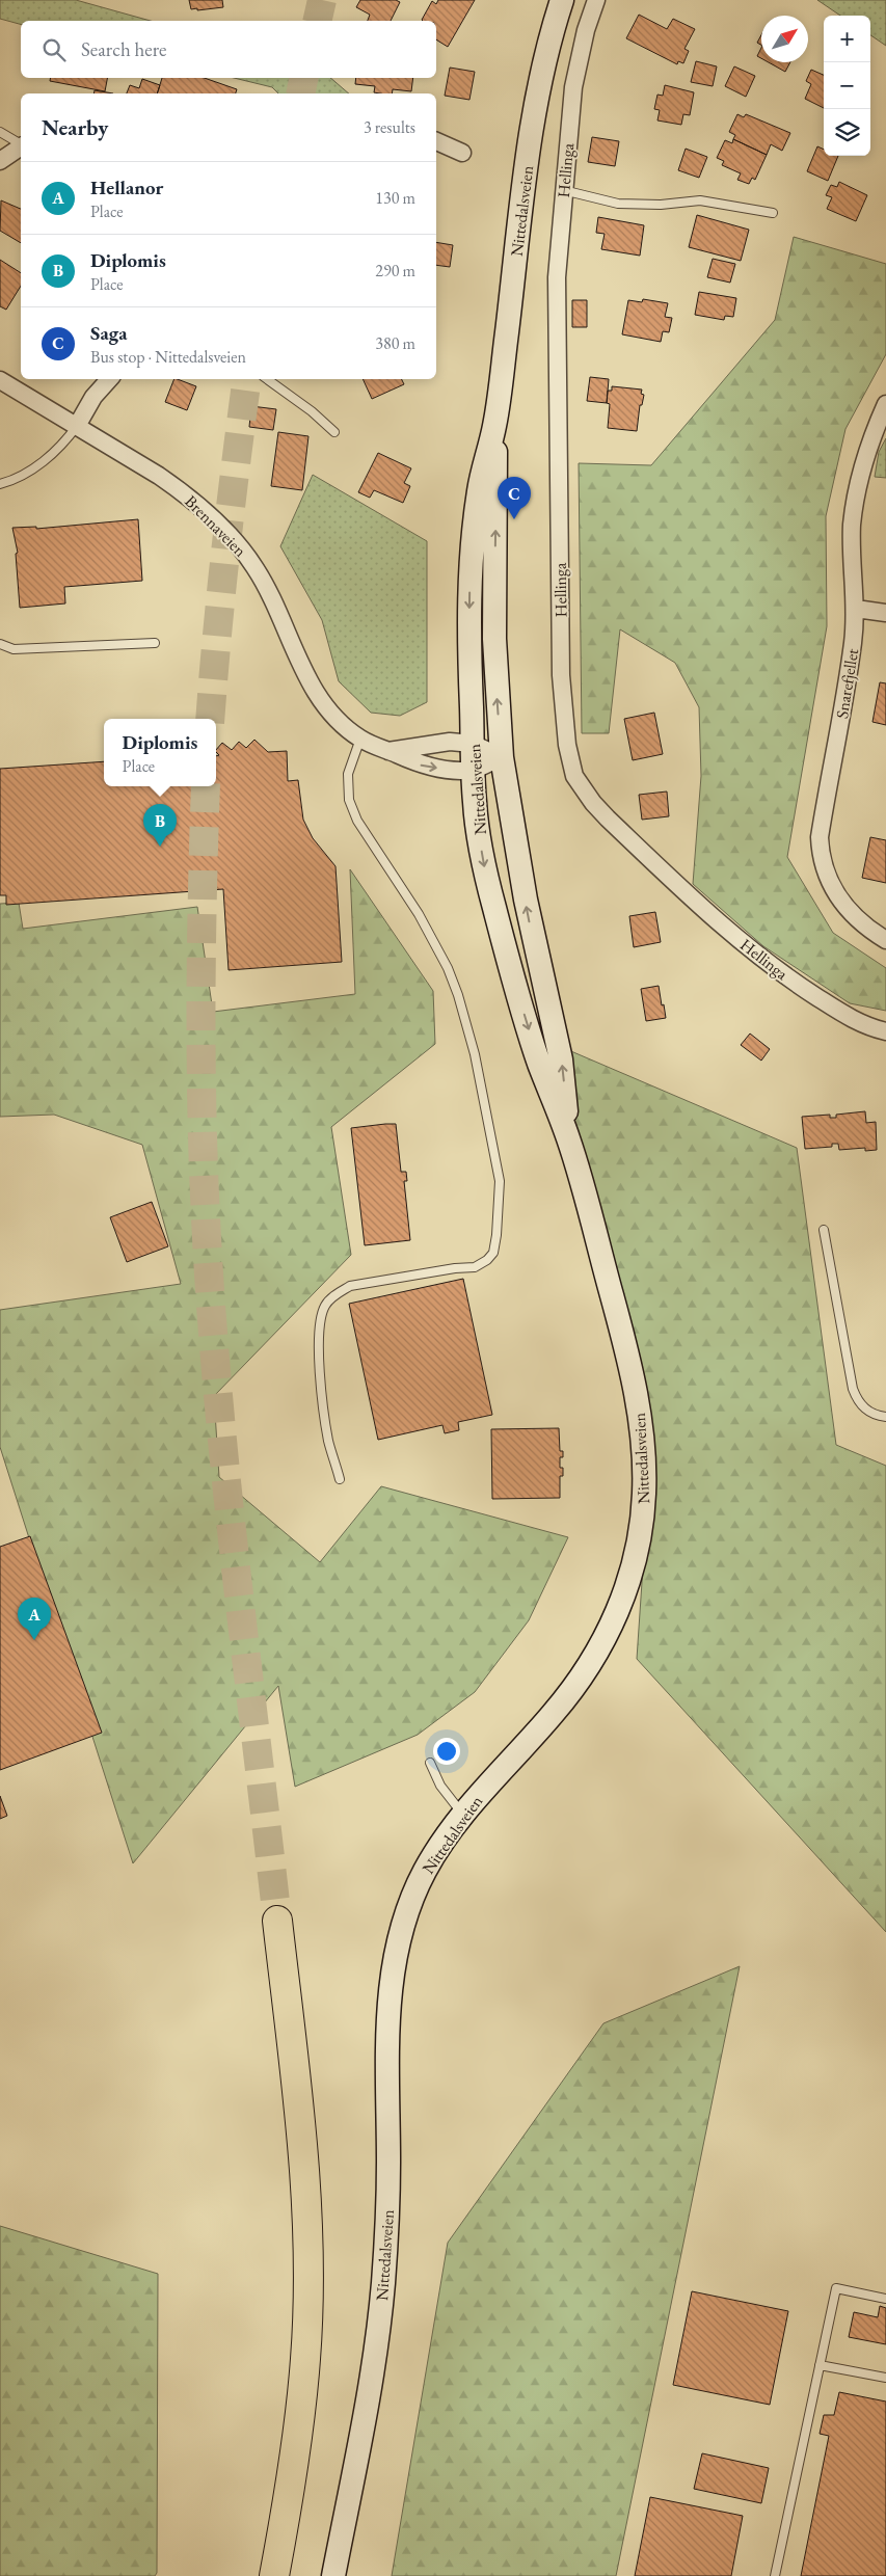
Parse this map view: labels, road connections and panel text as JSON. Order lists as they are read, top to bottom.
{
  "streets": {
    "main road": ["Nittedalsveien"],
    "street": ["Hellinga", "Brennaveien", "Snarefjellet"]
  },
  "crossings": [
    ["Nittedalsveien", "Brennaveien"]
  ],
  "north": "top right",
  "page": {
    "map_buttons": ["+", "−"],
    "search": "Search here",
    "heading": ["Nearby", "3 results"],
    "list": [
      {
        "mark": "A",
        "name": "Hellanor",
        "note": "Place",
        "value": "130 m"
      },
      {
        "mark": "B",
        "name": "Diplomis",
        "note": "Place",
        "value": "290 m"
      },
      {
        "mark": "C",
        "name": "Saga",
        "note": "Bus stop · Nittedalsveien",
        "value": "380 m"
      }
    ],
    "pins": ["C", "B", "A"],
    "popup": ["Diplomis", "Place"]
  }
}
